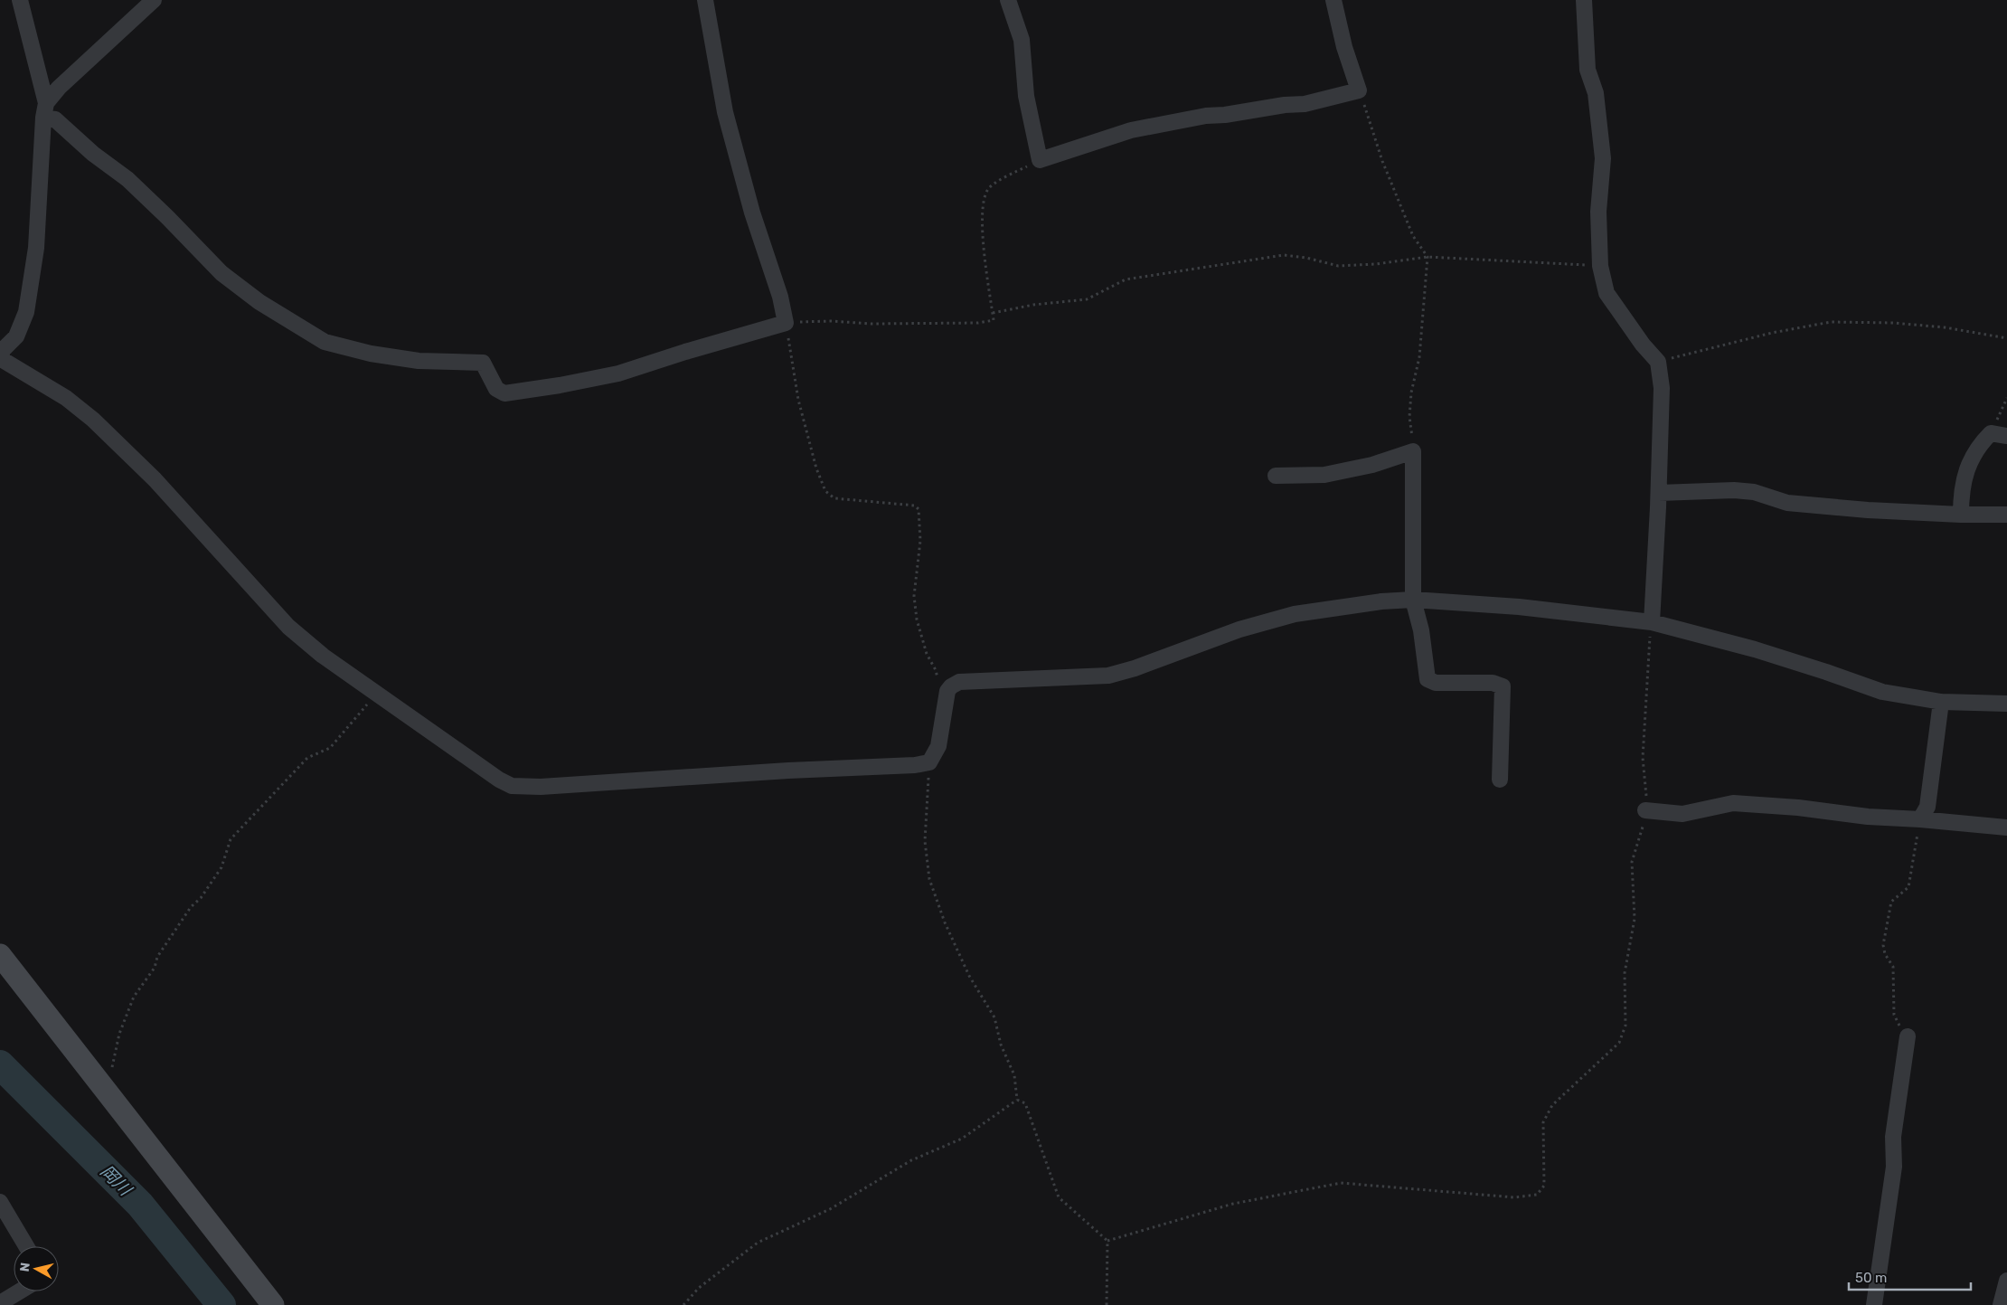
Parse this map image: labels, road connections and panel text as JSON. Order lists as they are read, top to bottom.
{
  "water": ["岡川"],
  "scale_bar": "50 m",
  "north": "left"
}
